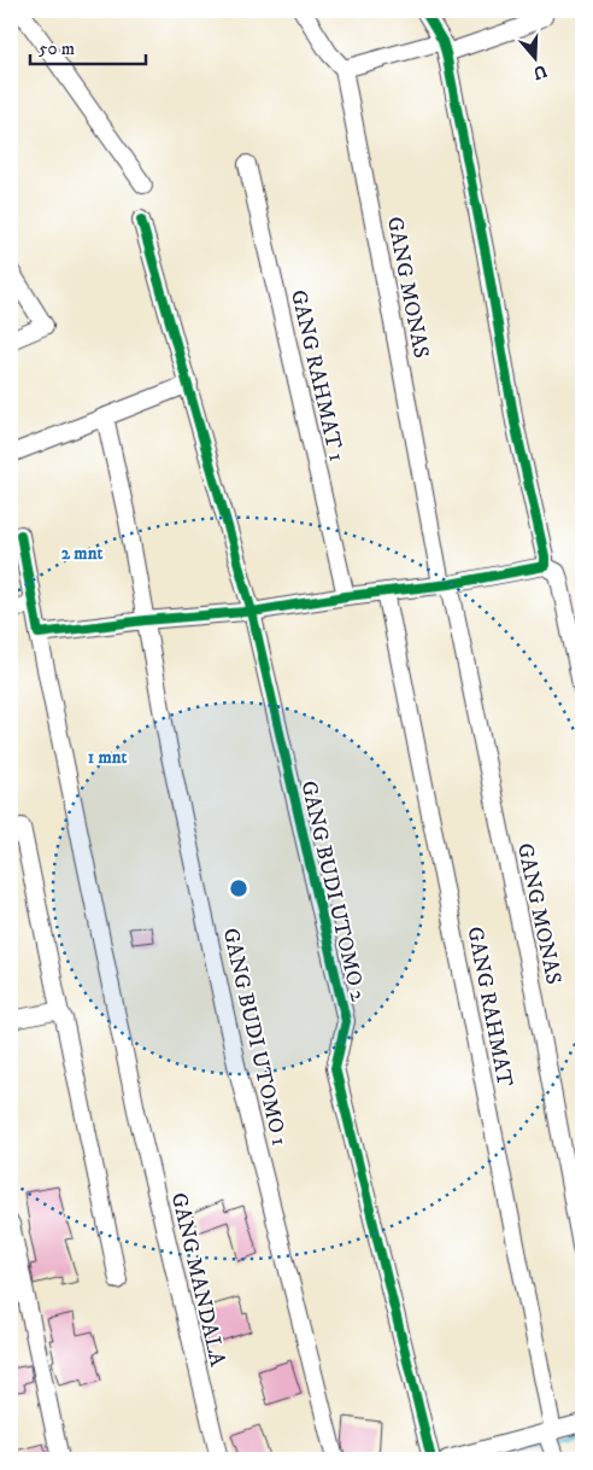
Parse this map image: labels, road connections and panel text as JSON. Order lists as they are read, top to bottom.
{
  "streets": {
    "street": [
      "GANG MONAS",
      "GANG RAHMAT 1",
      "GANG BUDI UTOMO 2",
      "GANG RAHMAT",
      "GANG BUDI UTOMO 1",
      "GANG MANDALA"
    ]
  },
  "scale_bar": "50 m",
  "north": "bottom",
  "rings": ["2 mnt", "1 mnt"]
}
